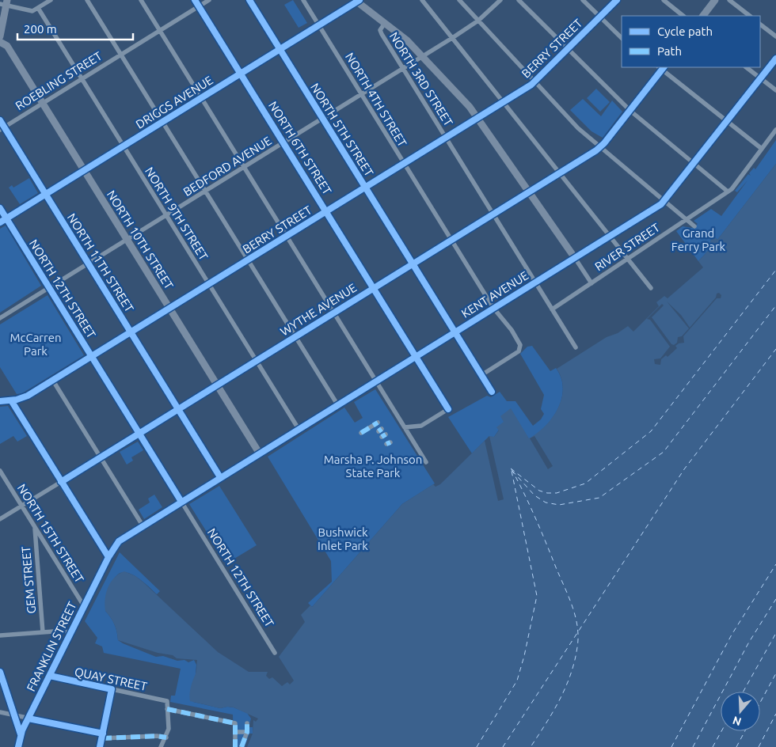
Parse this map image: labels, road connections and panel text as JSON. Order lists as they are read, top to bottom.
{
  "streets": {
    "main road": [
      "NORTH 10TH STREET",
      "NORTH 11TH STREET",
      "KENT AVENUE",
      "WYTHE AVENUE",
      "FRANKLIN STREET"
    ],
    "street": [
      "BERRY STREET",
      "NORTH 3RD STREET",
      "ROEBLING STREET",
      "NORTH 4TH STREET",
      "DRIGGS AVENUE",
      "NORTH 5TH STREET",
      "NORTH 6TH STREET",
      "BEDFORD AVENUE",
      "NORTH 9TH STREET",
      "RIVER STREET",
      "NORTH 12TH STREET",
      "NORTH 15TH STREET",
      "GEM STREET",
      "QUAY STREET"
    ]
  },
  "crossings": [
    ["BERRY STREET", "NORTH 3RD STREET"],
    ["BERRY STREET", "NORTH 4TH STREET"],
    ["BERRY STREET", "NORTH 5TH STREET"],
    ["BERRY STREET", "NORTH 6TH STREET"],
    ["BERRY STREET", "NORTH 9TH STREET"],
    ["BERRY STREET", "NORTH 10TH STREET"],
    ["BERRY STREET", "NORTH 11TH STREET"],
    ["BERRY STREET", "NORTH 12TH STREET"],
    ["NORTH 3RD STREET", "BEDFORD AVENUE"],
    ["NORTH 3RD STREET", "RIVER STREET"],
    ["NORTH 3RD STREET", "KENT AVENUE"],
    ["NORTH 3RD STREET", "WYTHE AVENUE"],
    ["ROEBLING STREET", "NORTH 6TH STREET"],
    ["ROEBLING STREET", "NORTH 9TH STREET"],
    ["ROEBLING STREET", "NORTH 10TH STREET"],
    ["ROEBLING STREET", "NORTH 11TH STREET"],
    ["NORTH 4TH STREET", "DRIGGS AVENUE"],
    ["NORTH 4TH STREET", "NORTH 5TH STREET"],
    ["NORTH 4TH STREET", "BEDFORD AVENUE"],
    ["NORTH 4TH STREET", "KENT AVENUE"],
    ["NORTH 4TH STREET", "WYTHE AVENUE"],
    ["DRIGGS AVENUE", "NORTH 5TH STREET"],
    ["DRIGGS AVENUE", "NORTH 6TH STREET"],
    ["DRIGGS AVENUE", "NORTH 9TH STREET"],
    ["DRIGGS AVENUE", "NORTH 10TH STREET"],
    ["DRIGGS AVENUE", "NORTH 11TH STREET"],
    ["DRIGGS AVENUE", "NORTH 12TH STREET"],
    ["NORTH 5TH STREET", "BEDFORD AVENUE"],
    ["NORTH 5TH STREET", "KENT AVENUE"],
    ["NORTH 5TH STREET", "WYTHE AVENUE"],
    ["NORTH 6TH STREET", "BEDFORD AVENUE"],
    ["NORTH 6TH STREET", "KENT AVENUE"],
    ["NORTH 6TH STREET", "WYTHE AVENUE"],
    ["BEDFORD AVENUE", "NORTH 9TH STREET"],
    ["BEDFORD AVENUE", "NORTH 10TH STREET"],
    ["BEDFORD AVENUE", "NORTH 11TH STREET"],
    ["BEDFORD AVENUE", "NORTH 12TH STREET"],
    ["NORTH 9TH STREET", "KENT AVENUE"],
    ["NORTH 9TH STREET", "WYTHE AVENUE"],
    ["NORTH 10TH STREET", "KENT AVENUE"],
    ["NORTH 10TH STREET", "WYTHE AVENUE"],
    ["NORTH 11TH STREET", "KENT AVENUE"],
    ["NORTH 11TH STREET", "WYTHE AVENUE"],
    ["NORTH 12TH STREET", "KENT AVENUE"],
    ["NORTH 12TH STREET", "WYTHE AVENUE"],
    ["KENT AVENUE", "FRANKLIN STREET"],
    ["WYTHE AVENUE", "NORTH 15TH STREET"],
    ["NORTH 15TH STREET", "GEM STREET"],
    ["NORTH 15TH STREET", "FRANKLIN STREET"],
    ["FRANKLIN STREET", "QUAY STREET"]
  ],
  "parks": [
    "Grand Ferry Park",
    "McCarren Park",
    "Marsha P. Johnson State Park",
    "Bushwick Inlet Park"
  ],
  "legend": ["Cycle path", "Path"],
  "scale_bar": "200 m",
  "north": "bottom"
}
